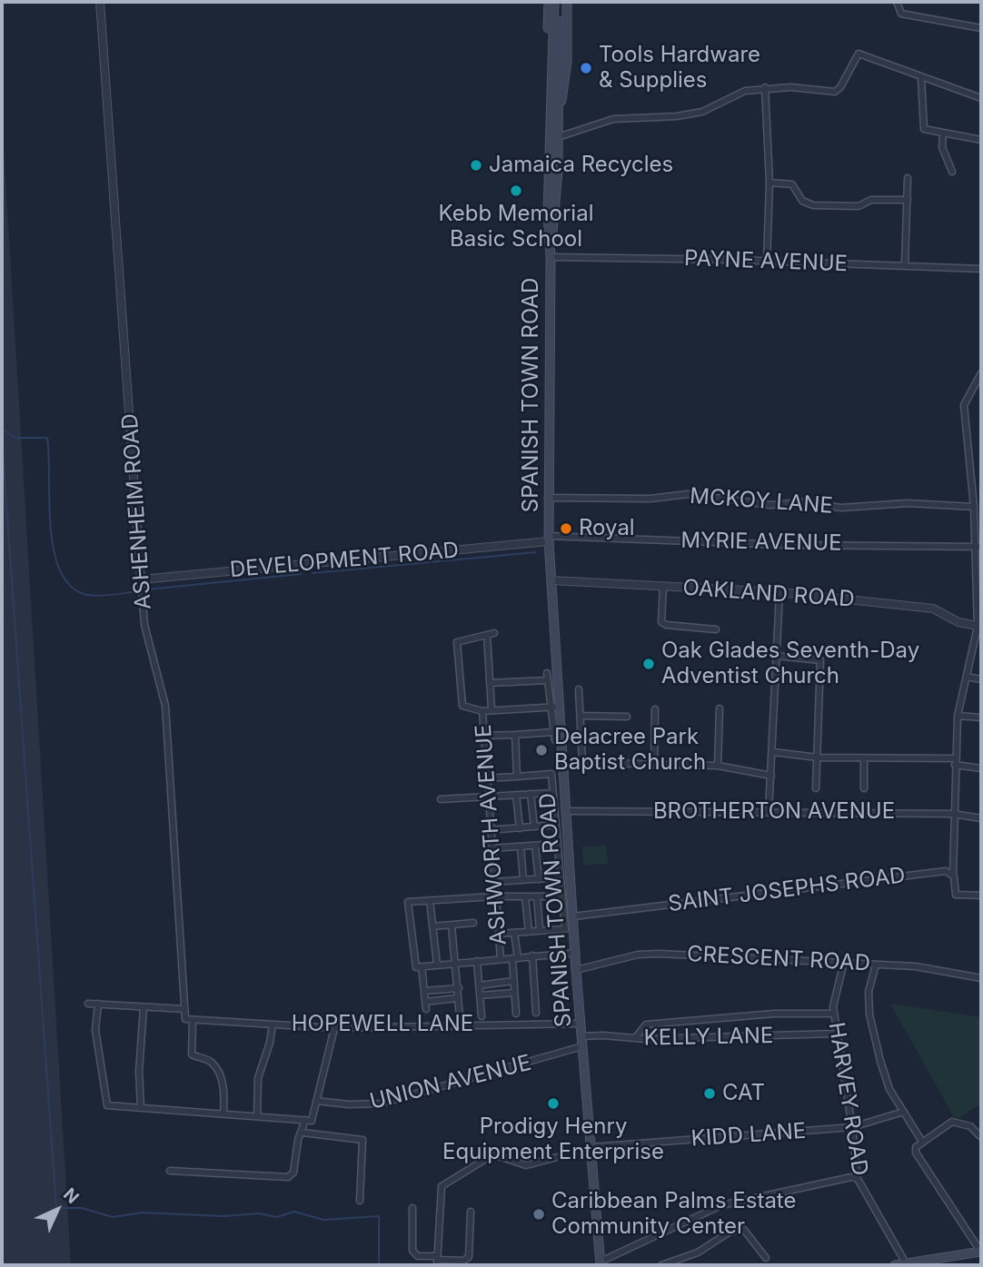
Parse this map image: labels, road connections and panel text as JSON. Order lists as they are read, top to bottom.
{
  "streets": {
    "main road": ["SPANISH TOWN ROAD"],
    "street": [
      "PAYNE AVENUE",
      "MCKOY LANE",
      "ASHENHEIM ROAD",
      "MYRIE AVENUE",
      "DEVELOPMENT ROAD",
      "OAKLAND ROAD",
      "BROTHERTON AVENUE",
      "ASHWORTH AVENUE",
      "SAINT JOSEPHS ROAD",
      "CRESCENT ROAD",
      "HOPEWELL LANE",
      "KELLY LANE",
      "UNION AVENUE",
      "HARVEY ROAD",
      "KIDD LANE"
    ]
  },
  "crossings": [
    ["PAYNE AVENUE", "SPANISH TOWN ROAD"],
    ["SPANISH TOWN ROAD", "MCKOY LANE"],
    ["SPANISH TOWN ROAD", "MYRIE AVENUE"],
    ["SPANISH TOWN ROAD", "DEVELOPMENT ROAD"],
    ["SPANISH TOWN ROAD", "OAKLAND ROAD"],
    ["SPANISH TOWN ROAD", "BROTHERTON AVENUE"],
    ["SPANISH TOWN ROAD", "SAINT JOSEPHS ROAD"],
    ["SPANISH TOWN ROAD", "CRESCENT ROAD"],
    ["SPANISH TOWN ROAD", "HOPEWELL LANE"],
    ["SPANISH TOWN ROAD", "KELLY LANE"],
    ["SPANISH TOWN ROAD", "UNION AVENUE"],
    ["SPANISH TOWN ROAD", "KIDD LANE"],
    ["ASHENHEIM ROAD", "DEVELOPMENT ROAD"],
    ["ASHENHEIM ROAD", "HOPEWELL LANE"],
    ["MYRIE AVENUE", "DEVELOPMENT ROAD"],
    ["CRESCENT ROAD", "HARVEY ROAD"],
    ["KELLY LANE", "HARVEY ROAD"],
    ["HARVEY ROAD", "KIDD LANE"]
  ],
  "places": [
    "Tools Hardware & Supplies",
    "Jamaica Recycles",
    "Kebb Memorial Basic School",
    "Royal",
    "Oak Glades Seventh-Day Adventist Church",
    "Delacree Park Baptist Church",
    "CAT",
    "Prodigy Henry Equipment Enterprise",
    "Caribbean Palms Estate Community Center"
  ],
  "north": "top right"
}
